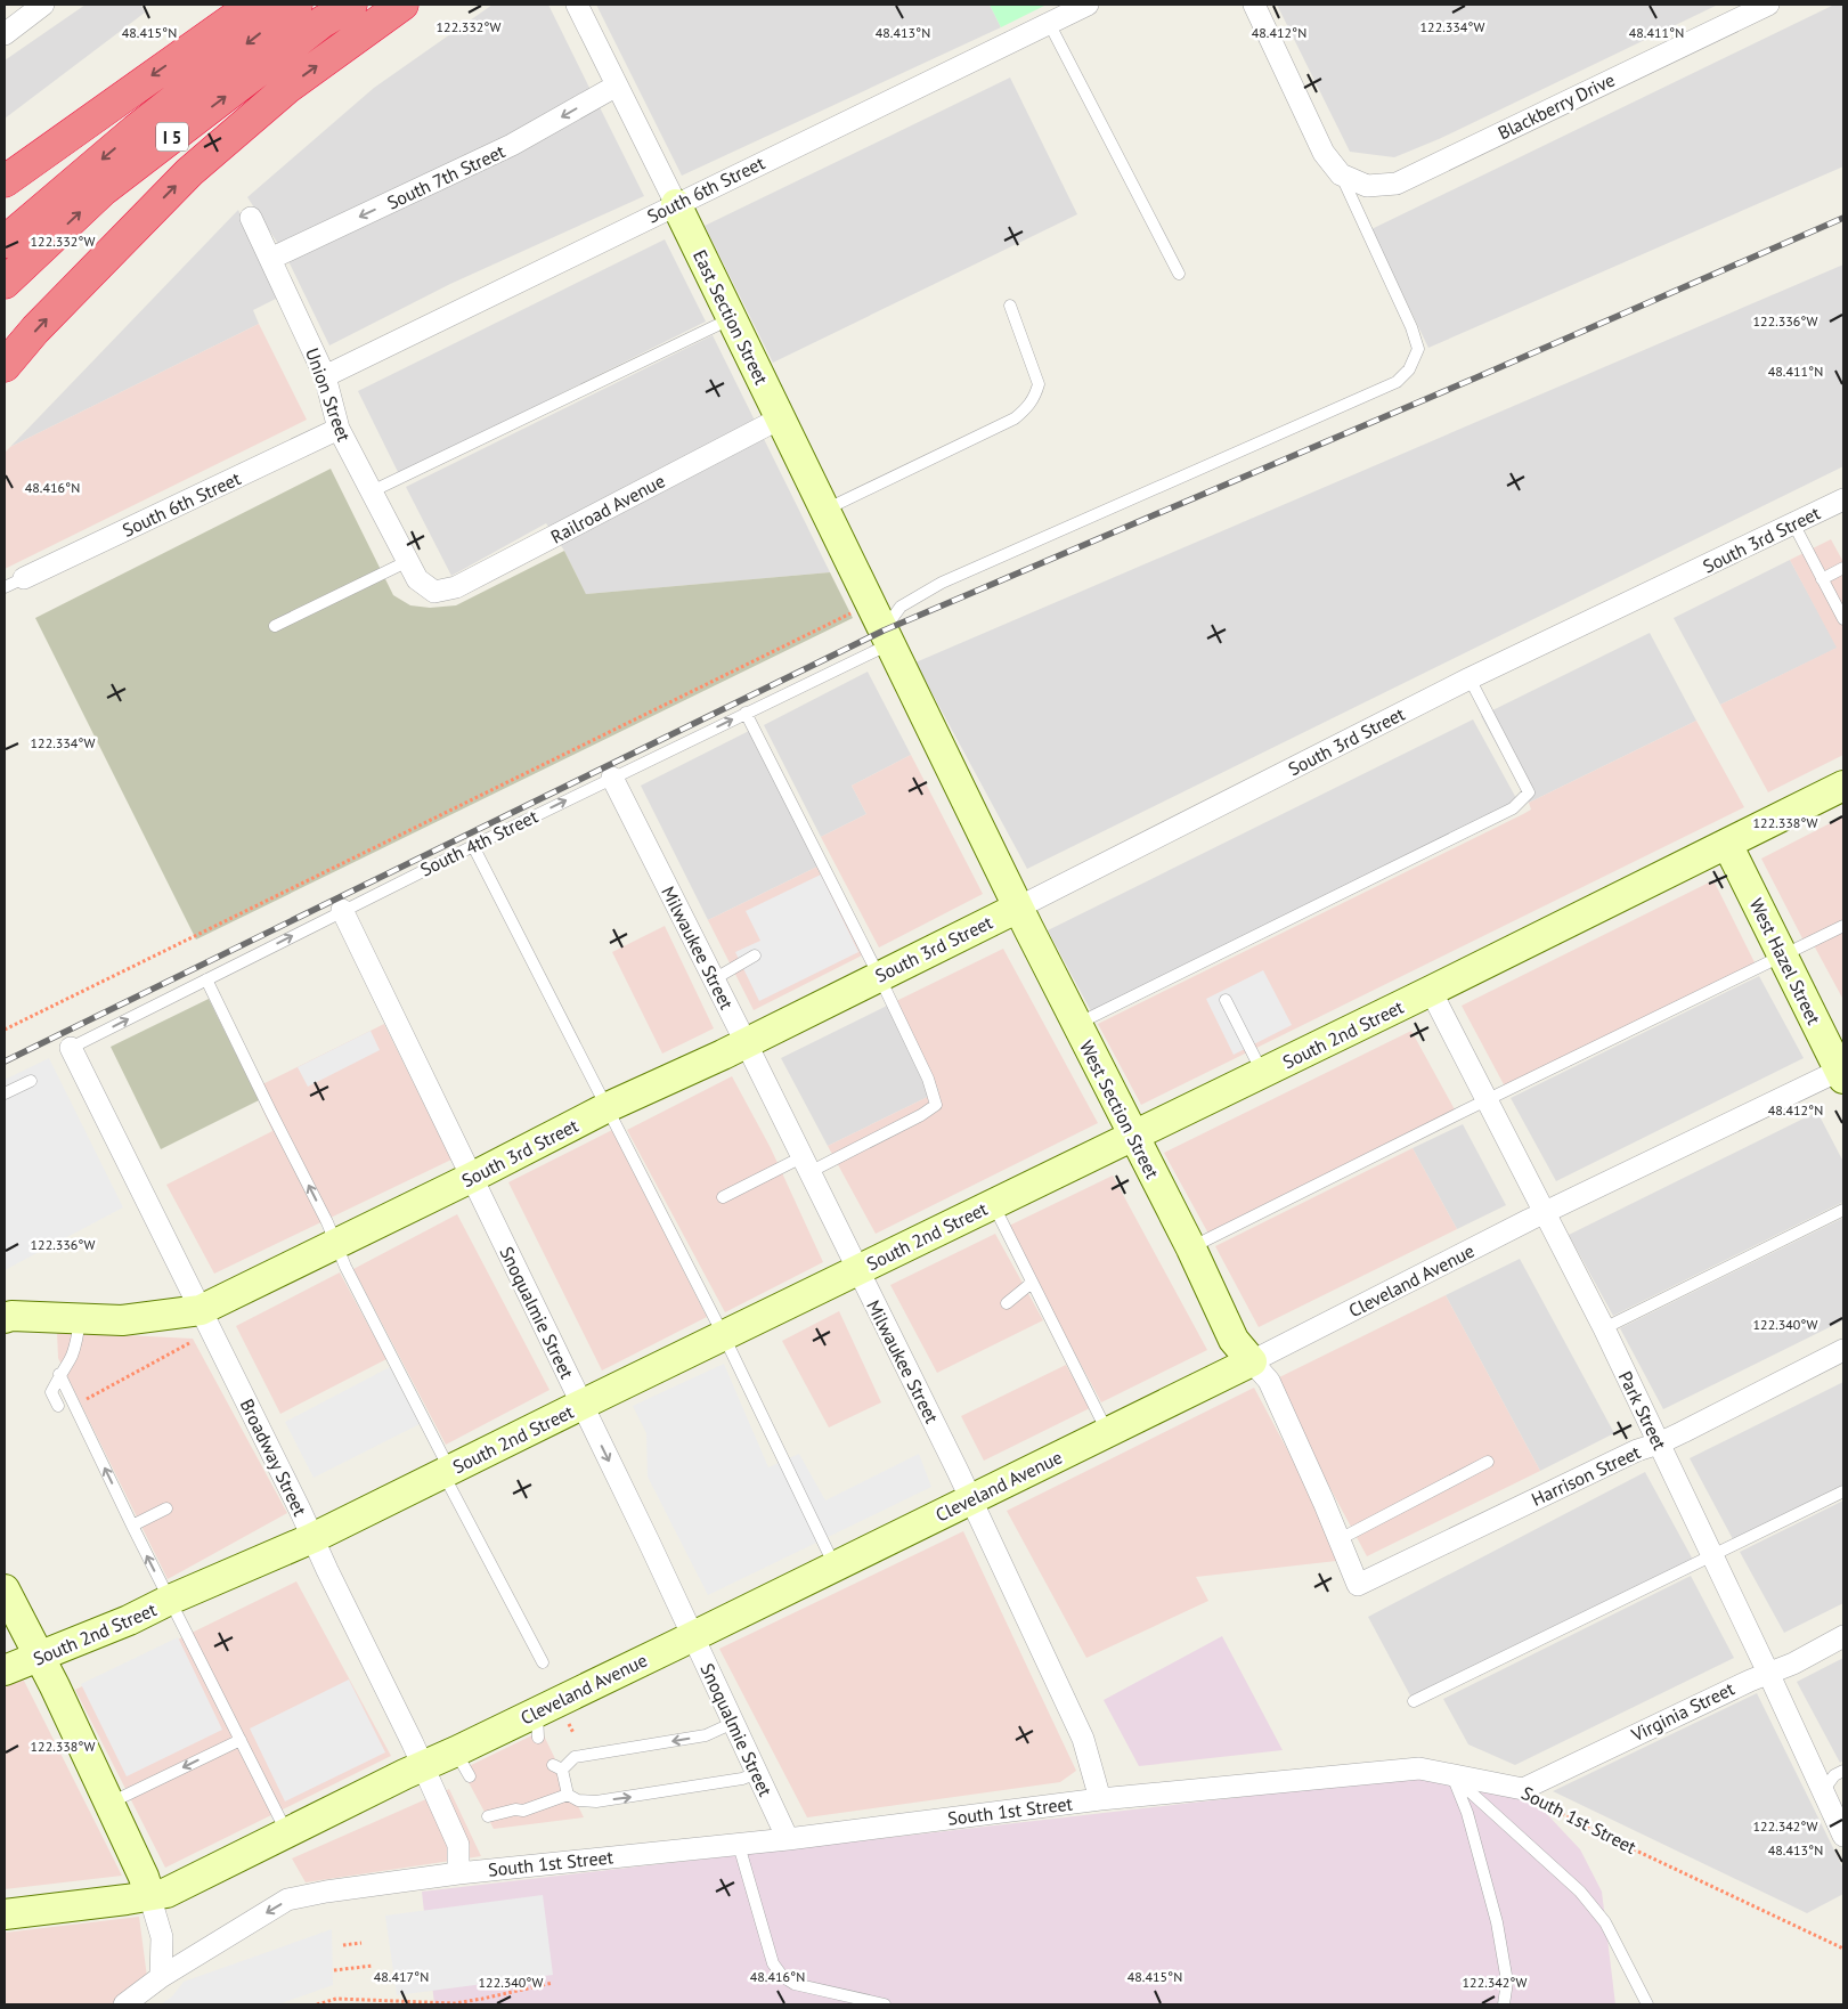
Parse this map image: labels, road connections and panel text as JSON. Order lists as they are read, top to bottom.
{
  "streets": {
    "highway": ["I 5"],
    "street": [
      "Blackberry Drive",
      "South 7th Street",
      "South 6th Street",
      "East Section Street",
      "Union Street",
      "Railroad Avenue",
      "South 3rd Street",
      "Milwaukee Street",
      "West Hazel Street",
      "South 2nd Street",
      "West Section Street",
      "Cleveland Avenue",
      "Snoqualmie Street",
      "Park Street",
      "Broadway Street",
      "Harrison Street",
      "Virginia Street",
      "South 1st Street"
    ],
    "lane": ["South 4th Street"]
  },
  "crossings": [
    ["South 7th Street", "East Section Street"],
    ["South 7th Street", "Union Street"],
    ["South 6th Street", "East Section Street"],
    ["South 6th Street", "Union Street"],
    ["East Section Street", "Railroad Avenue"],
    ["East Section Street", "South 4th Street"],
    ["East Section Street", "West Section Street"],
    ["Union Street", "Railroad Avenue"],
    ["South 3rd Street", "Milwaukee Street"],
    ["South 3rd Street", "West Section Street"],
    ["South 3rd Street", "Snoqualmie Street"],
    ["South 3rd Street", "Broadway Street"],
    ["South 4th Street", "Milwaukee Street"],
    ["South 4th Street", "West Section Street"],
    ["South 4th Street", "Snoqualmie Street"],
    ["South 4th Street", "Broadway Street"],
    ["Milwaukee Street", "South 2nd Street"],
    ["Milwaukee Street", "Cleveland Avenue"],
    ["Milwaukee Street", "South 1st Street"],
    ["West Hazel Street", "South 2nd Street"],
    ["West Hazel Street", "Cleveland Avenue"],
    ["South 2nd Street", "West Section Street"],
    ["South 2nd Street", "Snoqualmie Street"],
    ["South 2nd Street", "Park Street"],
    ["South 2nd Street", "Broadway Street"],
    ["West Section Street", "Cleveland Avenue"],
    ["West Section Street", "Harrison Street"],
    ["Cleveland Avenue", "Snoqualmie Street"],
    ["Cleveland Avenue", "Park Street"],
    ["Cleveland Avenue", "Broadway Street"],
    ["Snoqualmie Street", "South 1st Street"],
    ["Park Street", "Harrison Street"],
    ["Park Street", "Virginia Street"],
    ["Broadway Street", "South 1st Street"],
    ["Virginia Street", "South 1st Street"]
  ],
  "one_way": ["South 7th Street", "South 4th Street"],
  "coordinates": [
    "122.332°W",
    "122.334°W",
    "48.415°N",
    "48.413°N",
    "48.412°N",
    "48.411°N",
    "122.336°W",
    "48.416°N",
    "122.338°W",
    "122.340°W",
    "122.342°W",
    "48.417°N"
  ]
}
